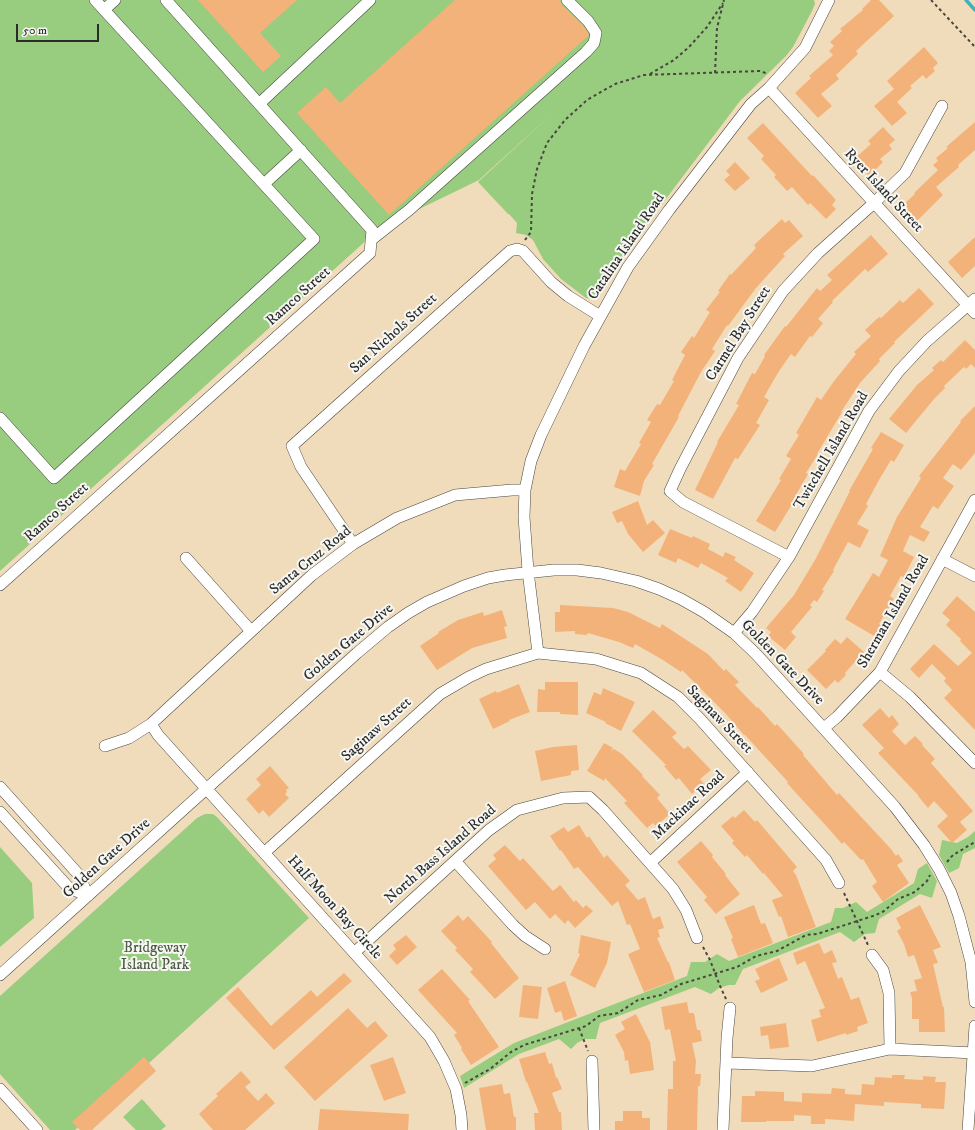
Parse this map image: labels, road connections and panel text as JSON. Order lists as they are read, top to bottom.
{
  "streets": {
    "street": [
      "Ryer Island Street",
      "Catalina Island Road",
      "Ramco Street",
      "San Nichols Street",
      "Carmel Bay Street",
      "Twitchell Island Road",
      "Santa Cruz Road",
      "Sherman Island Road",
      "Golden Gate Drive",
      "Saginaw Street",
      "Mackinac Road",
      "North Bass Island Road",
      "Half Moon Bay Circle"
    ]
  },
  "crossings": [
    ["Ryer Island Street", "Catalina Island Road"],
    ["Ryer Island Street", "Carmel Bay Street"],
    ["Ryer Island Street", "Twitchell Island Road"],
    ["Catalina Island Road", "Santa Cruz Road"],
    ["Catalina Island Road", "Golden Gate Drive"],
    ["Catalina Island Road", "Saginaw Street"],
    ["San Nichols Street", "Santa Cruz Road"],
    ["Carmel Bay Street", "Twitchell Island Road"],
    ["Twitchell Island Road", "Golden Gate Drive"],
    ["Santa Cruz Road", "Half Moon Bay Circle"],
    ["Sherman Island Road", "Golden Gate Drive"],
    ["Golden Gate Drive", "Half Moon Bay Circle"],
    ["Saginaw Street", "Mackinac Road"],
    ["Saginaw Street", "Half Moon Bay Circle"],
    ["Mackinac Road", "North Bass Island Road"],
    ["North Bass Island Road", "Half Moon Bay Circle"]
  ],
  "parks": ["Bridgeway Island Park"],
  "scale_bar": "50 m"
}
